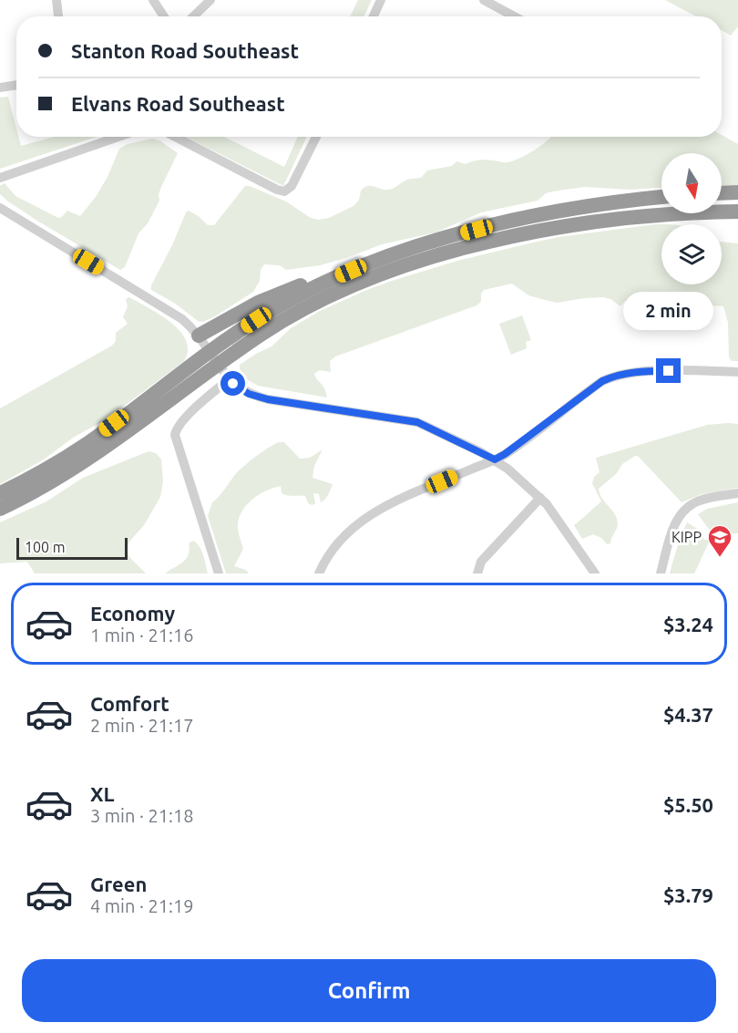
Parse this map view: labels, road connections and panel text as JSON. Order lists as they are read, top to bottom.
{
  "places": {
    "school or university": ["KIPP"]
  },
  "scale_bar": "100 m",
  "north": "bottom",
  "page": {
    "banner": ["Stanton Road Southeast", "Elvans Road Southeast"],
    "bubble": "2 min",
    "scale": "100 m",
    "list": [
      {
        "name": "Economy",
        "note": "1 min · 21:16",
        "value": "$3.24"
      },
      {
        "name": "Comfort",
        "note": "2 min · 21:17",
        "value": "$4.37"
      },
      {
        "name": "XL",
        "note": "3 min · 21:18",
        "value": "$5.50"
      },
      {
        "name": "Green",
        "note": "4 min · 21:19",
        "value": "$3.79"
      }
    ],
    "buttons": "Confirm"
  }
}
